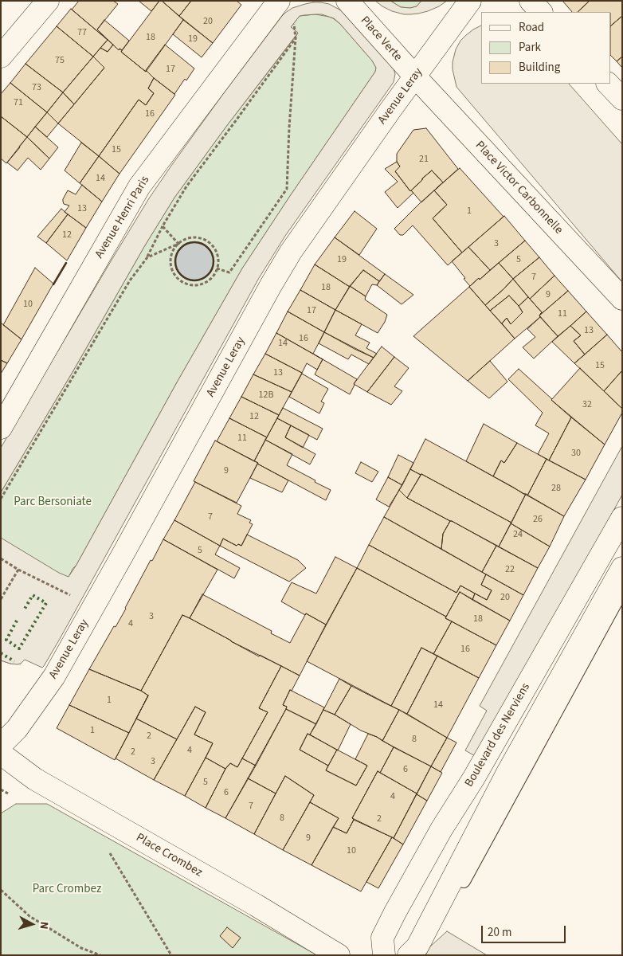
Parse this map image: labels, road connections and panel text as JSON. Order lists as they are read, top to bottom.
{
  "streets": {
    "street": [
      "Place Verte",
      "Avenue Leray",
      "Place Victor Carbonnelle",
      "Avenue Henri Paris",
      "Boulevard des Nerviens",
      "Place Crombez"
    ]
  },
  "crossings": [
    ["Place Verte", "Avenue Leray"],
    ["Place Verte", "Place Victor Carbonnelle"],
    ["Avenue Leray", "Place Victor Carbonnelle"]
  ],
  "parks": ["Parc Bersoniate", "Parc Crombez"],
  "house_numbers": [
    "20",
    "77",
    "18",
    "19",
    "75",
    "17",
    "73",
    "71",
    "16",
    "15",
    "21",
    "14",
    "13",
    "1",
    "12",
    "3",
    "19",
    "5",
    "7",
    "18",
    "9",
    "10",
    "17",
    "11",
    "13",
    "16",
    "14",
    "15",
    "13",
    "12B",
    "32",
    "12",
    "11",
    "30",
    "9",
    "28",
    "7",
    "26",
    "24",
    "5",
    "22",
    "20",
    "3",
    "18",
    "4",
    "16",
    "1",
    "14",
    "1",
    "2",
    "8",
    "4",
    "2",
    "3",
    "6",
    "5",
    "6",
    "4",
    "7",
    "8",
    "2",
    "9",
    "10"
  ],
  "legend": ["Road", "Park", "Building"],
  "scale_bar": "20 m",
  "north": "right"
}
